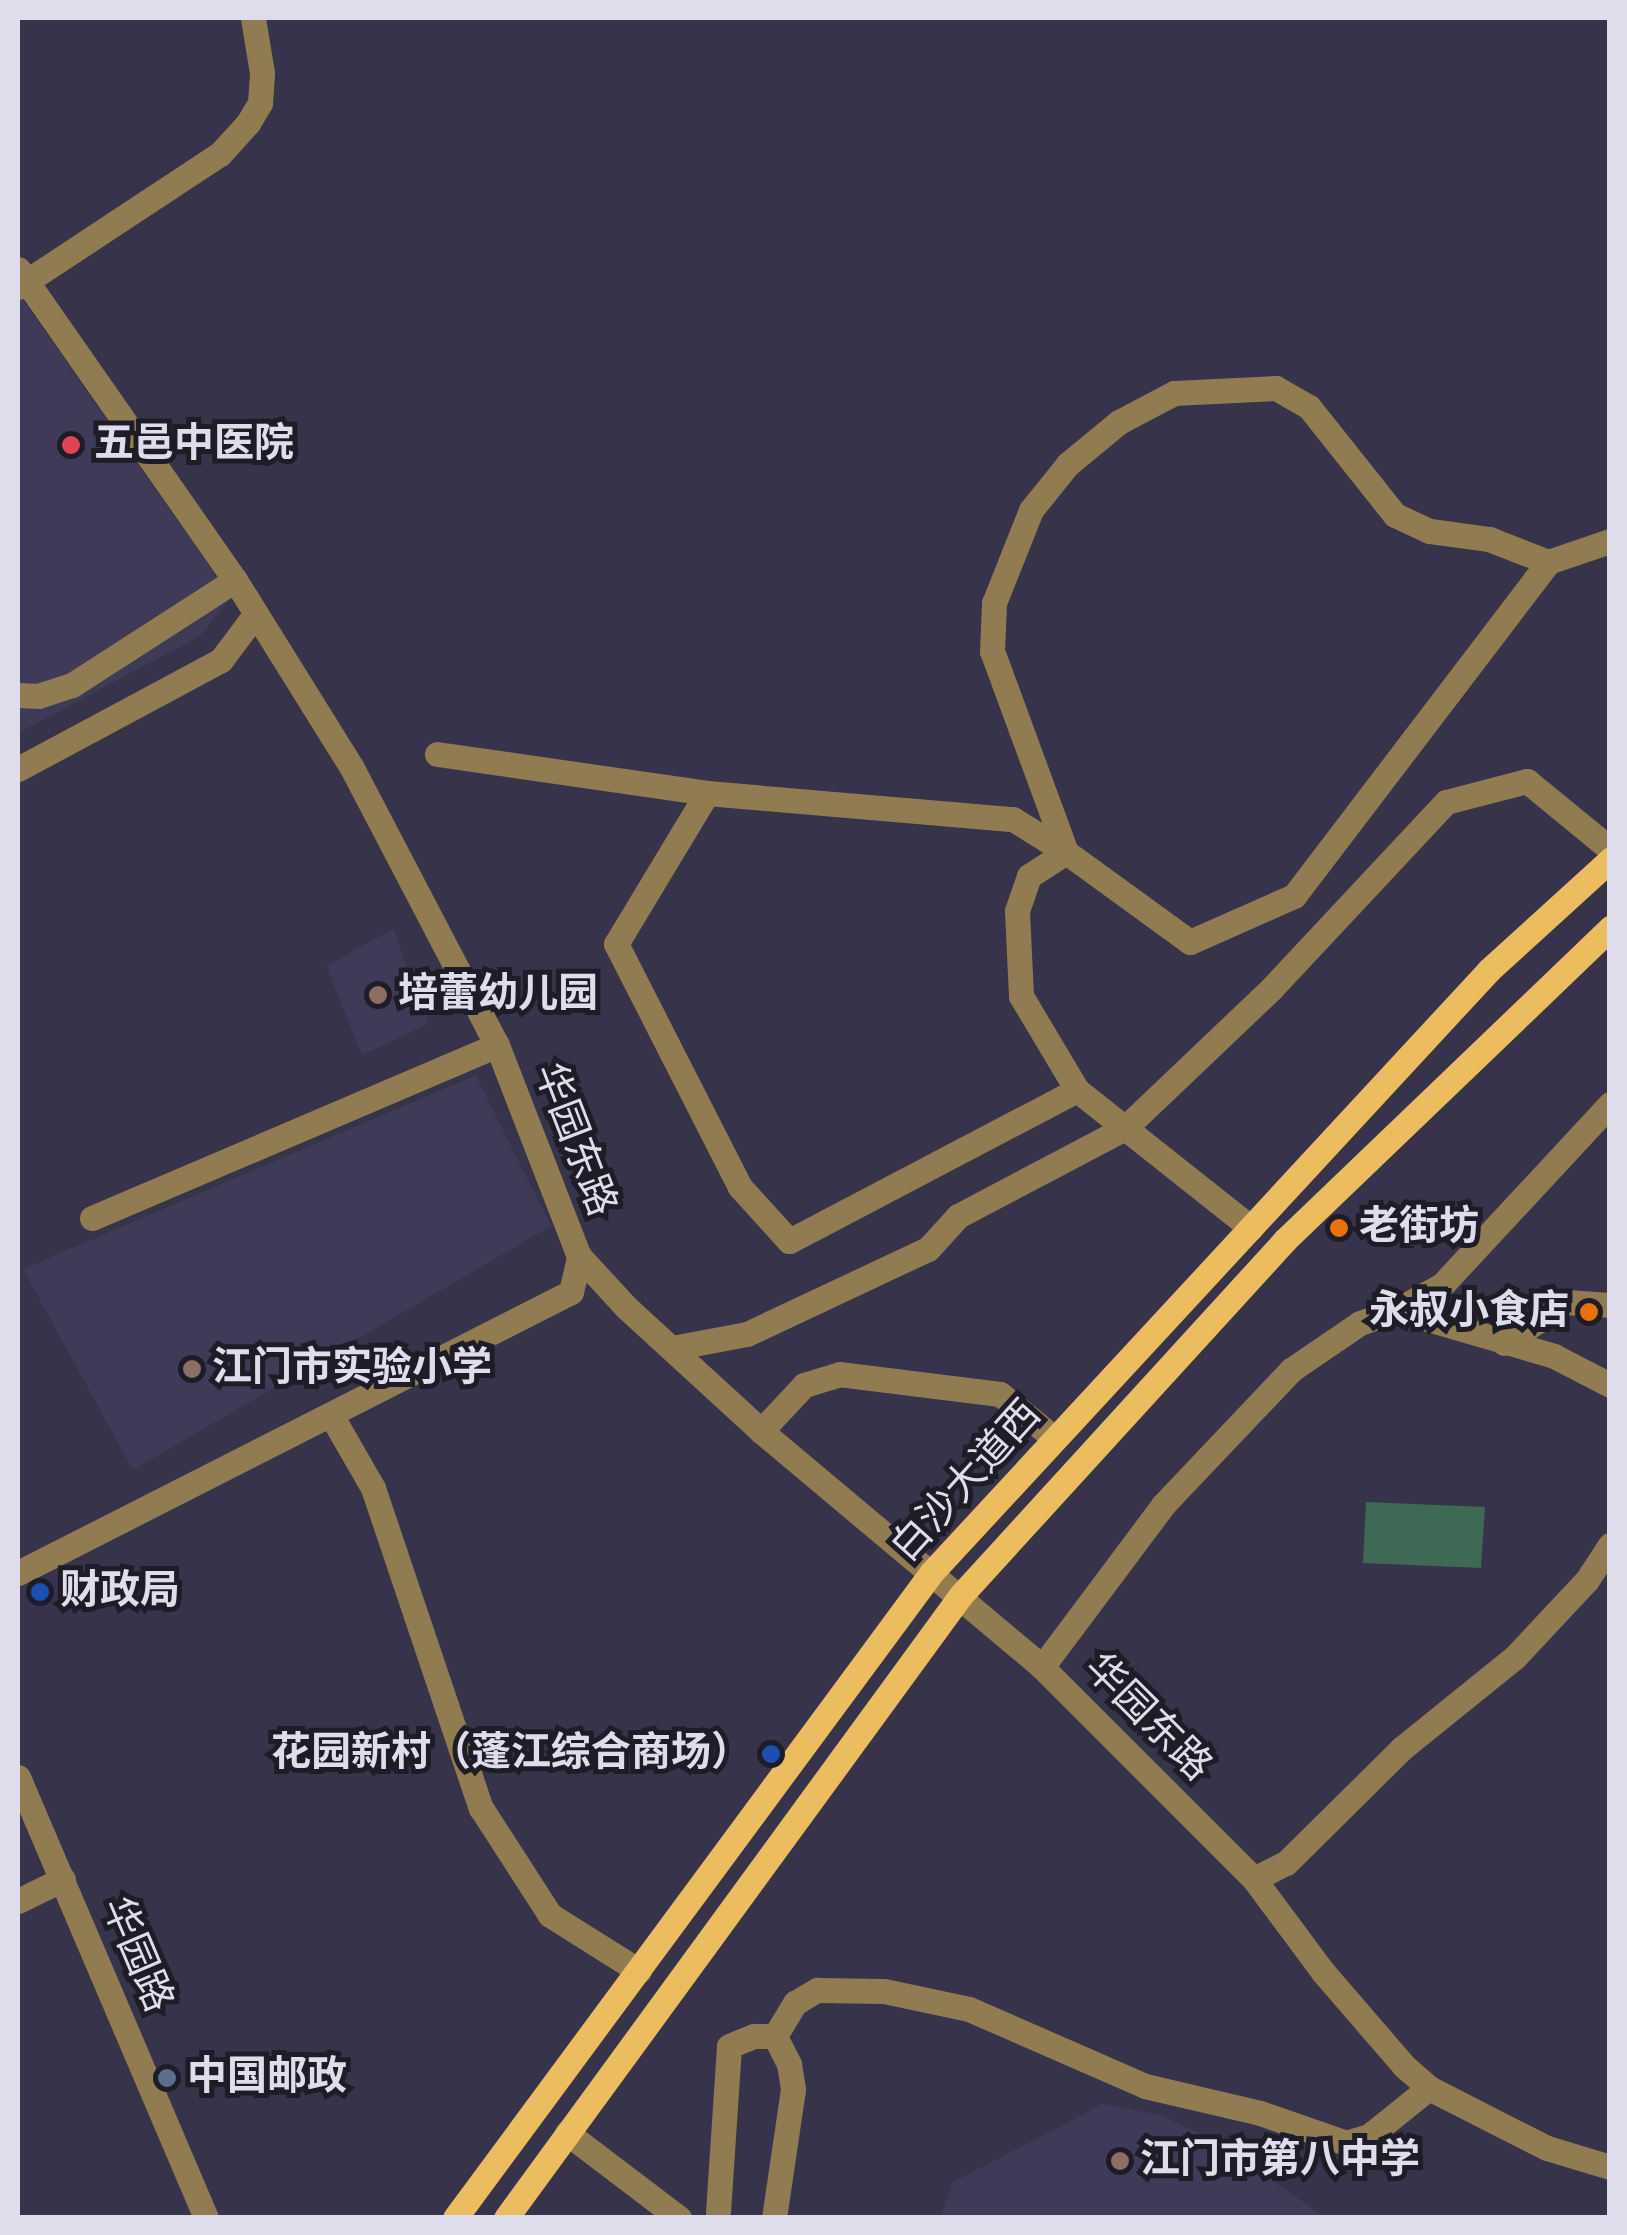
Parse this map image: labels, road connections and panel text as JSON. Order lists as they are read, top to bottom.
{
  "streets": {
    "main road": ["白沙大道西"],
    "street": ["华园东路", "华园路"]
  },
  "crossings": [
    ["华园东路", "白沙大道西"]
  ],
  "places": [
    "五邑中医院",
    "培蕾幼儿园",
    "老街坊",
    "永叔小食店",
    "江门市实验小学",
    "财政局",
    "花园新村（蓬江综合商场）",
    "中国邮政",
    "江门市第八中学"
  ]
}
